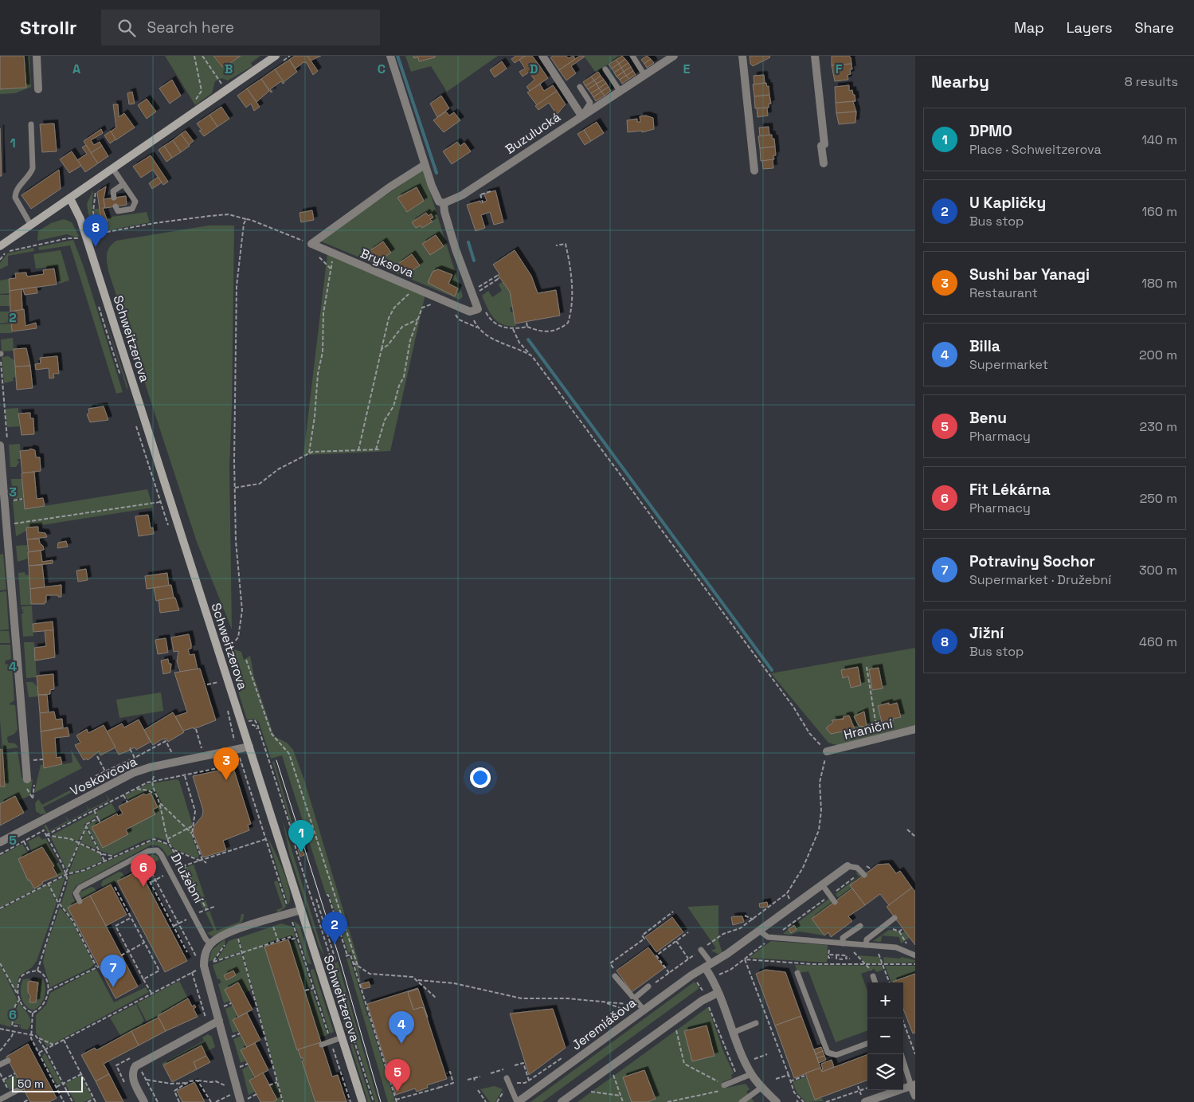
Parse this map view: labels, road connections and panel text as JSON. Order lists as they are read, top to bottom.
{
  "streets": {
    "street": [
      "Buzulucká",
      "Bryksova",
      "Schweitzerova",
      "Hraniční",
      "Voskovcova",
      "Jeremiášova"
    ],
    "lane": ["Družební"]
  },
  "crossings": [
    ["Schweitzerova", "Voskovcova"]
  ],
  "scale_bar": "50 m",
  "page": {
    "header": "Strollr",
    "search": "Search here",
    "nav": ["Map", "Layers", "Share"],
    "heading": ["Nearby", "8 results"],
    "list": [
      {
        "mark": "1",
        "name": "DPMO",
        "note": "Place · Schweitzerova",
        "value": "140 m"
      },
      {
        "mark": "2",
        "name": "U Kapličky",
        "note": "Bus stop",
        "value": "160 m"
      },
      {
        "mark": "3",
        "name": "Sushi bar Yanagi",
        "note": "Restaurant",
        "value": "180 m"
      },
      {
        "mark": "4",
        "name": "Billa",
        "note": "Supermarket",
        "value": "200 m"
      },
      {
        "mark": "5",
        "name": "Benu",
        "note": "Pharmacy",
        "value": "230 m"
      },
      {
        "mark": "6",
        "name": "Fit Lékárna",
        "note": "Pharmacy",
        "value": "250 m"
      },
      {
        "mark": "7",
        "name": "Potraviny Sochor",
        "note": "Supermarket · Družební",
        "value": "300 m"
      },
      {
        "mark": "8",
        "name": "Jižní",
        "note": "Bus stop",
        "value": "460 m"
      }
    ],
    "pins": [
      "8",
      "3",
      "1",
      "6",
      "2",
      "7",
      "4",
      "5"
    ],
    "map_buttons": ["+", "−"],
    "scale": "50 m"
  },
  "grid": {
    "columns": [
      "A",
      "B",
      "C",
      "D",
      "E",
      "F"
    ],
    "rows": [
      "1",
      "2",
      "3",
      "4",
      "5",
      "6"
    ]
  }
}
